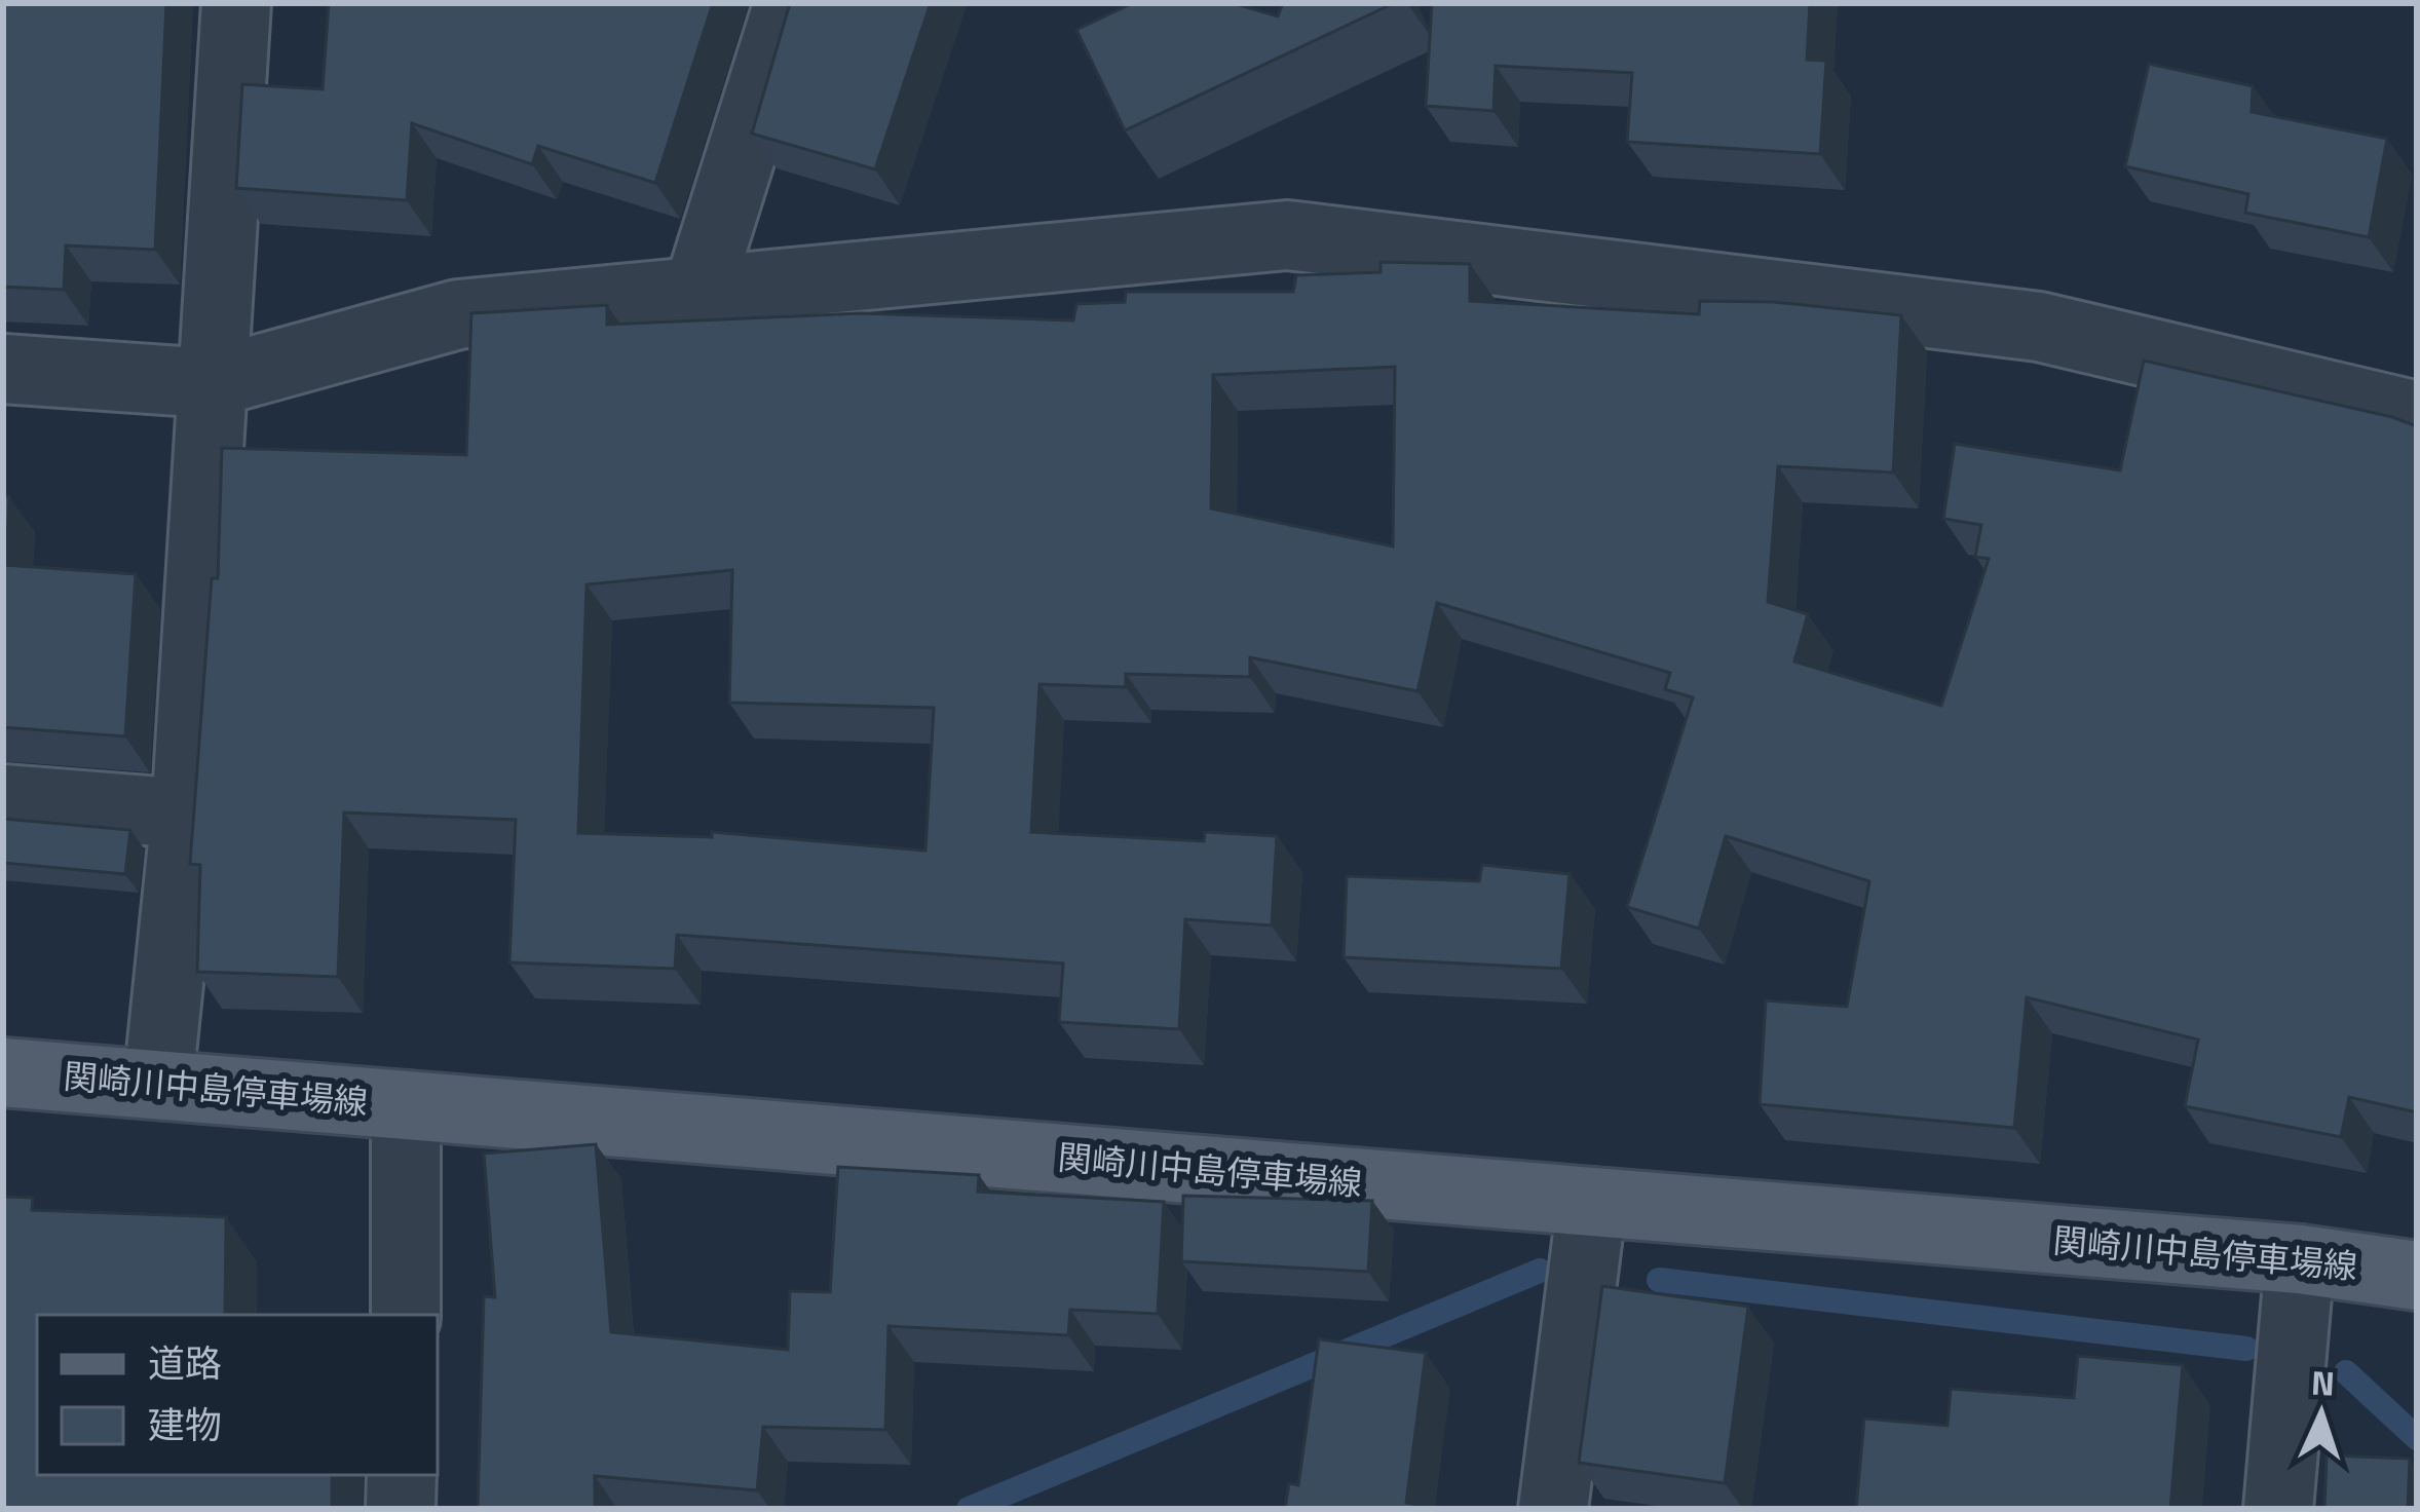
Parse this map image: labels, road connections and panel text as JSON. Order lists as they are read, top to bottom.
{
  "streets": {
    "main road": ["関崎川中島停車場線"]
  },
  "legend": ["道路", "建物"],
  "north": "top"
}
